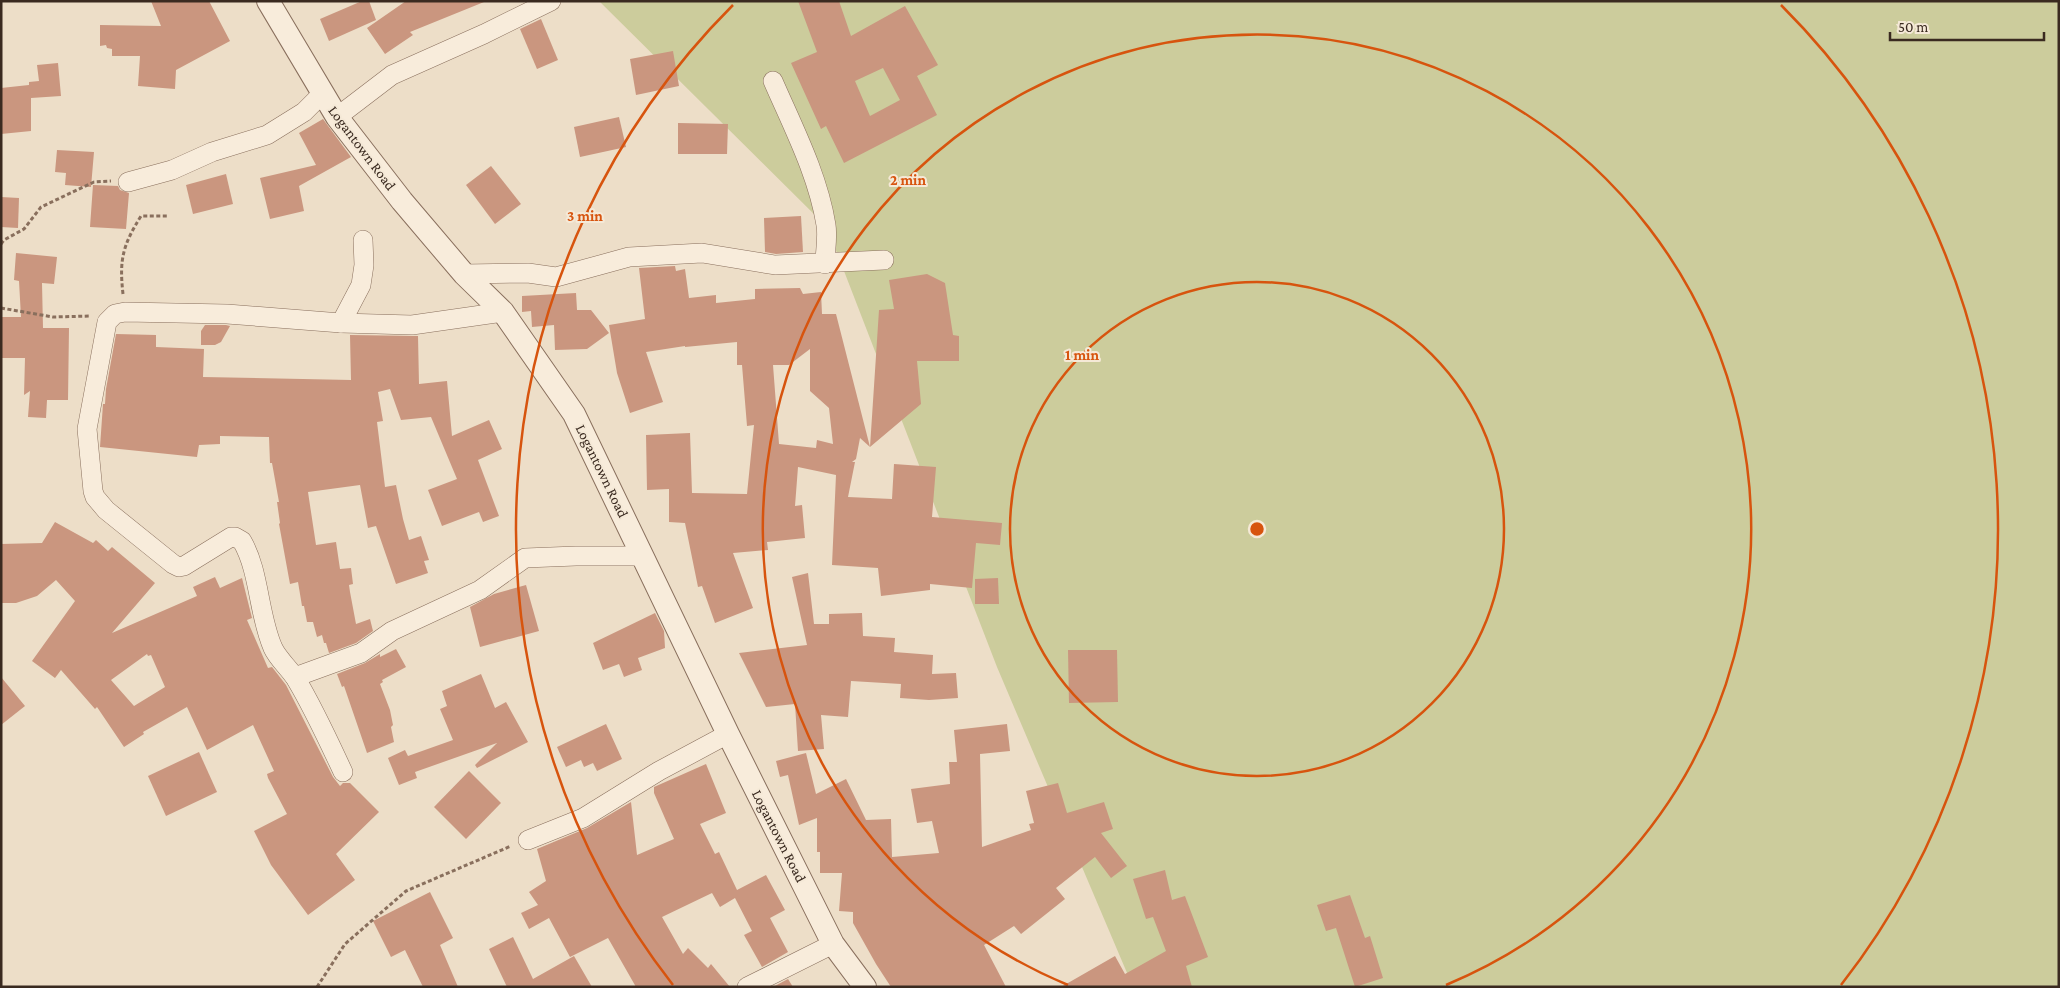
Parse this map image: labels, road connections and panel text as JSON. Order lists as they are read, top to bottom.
{
  "streets": {
    "street": ["Logantown Road"]
  },
  "scale_bar": "50 m",
  "rings": ["2 min", "3 min", "1 min"]
}
